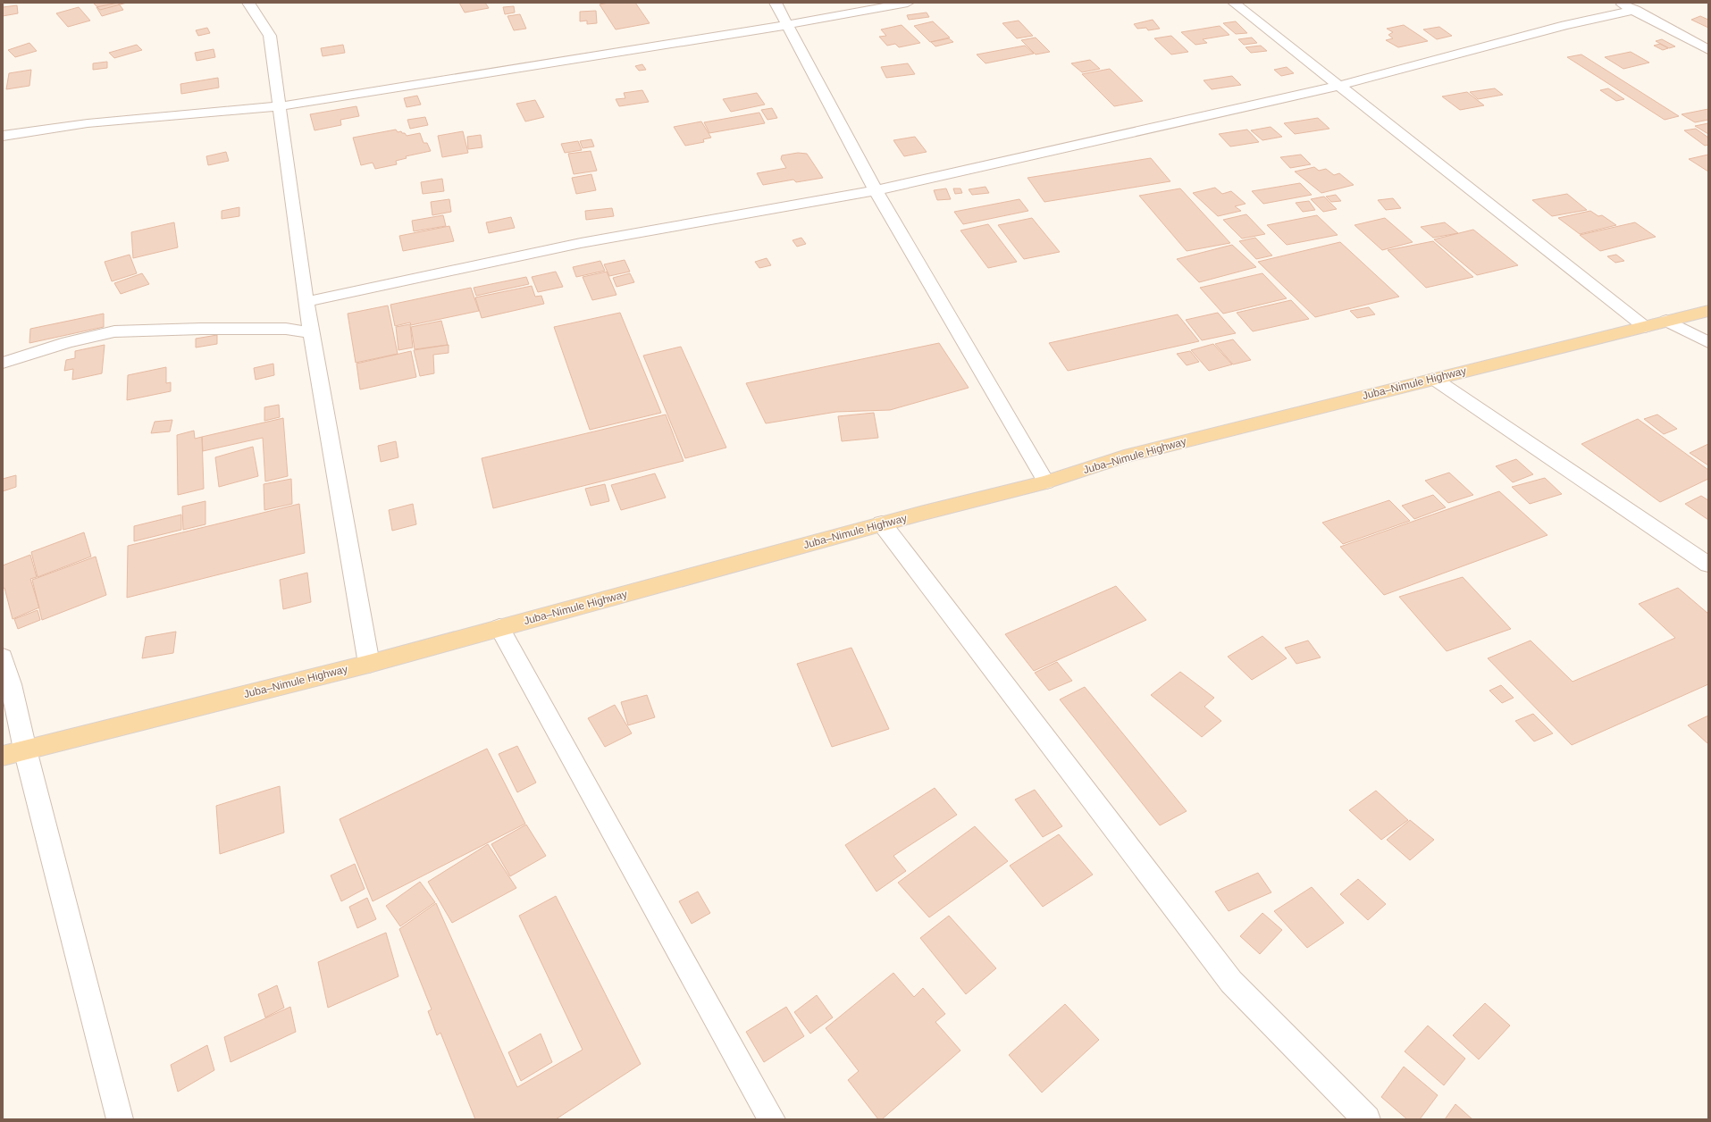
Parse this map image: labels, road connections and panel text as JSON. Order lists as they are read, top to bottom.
{
  "streets": {
    "main road": ["Juba–Nimule Highway"]
  }
}
